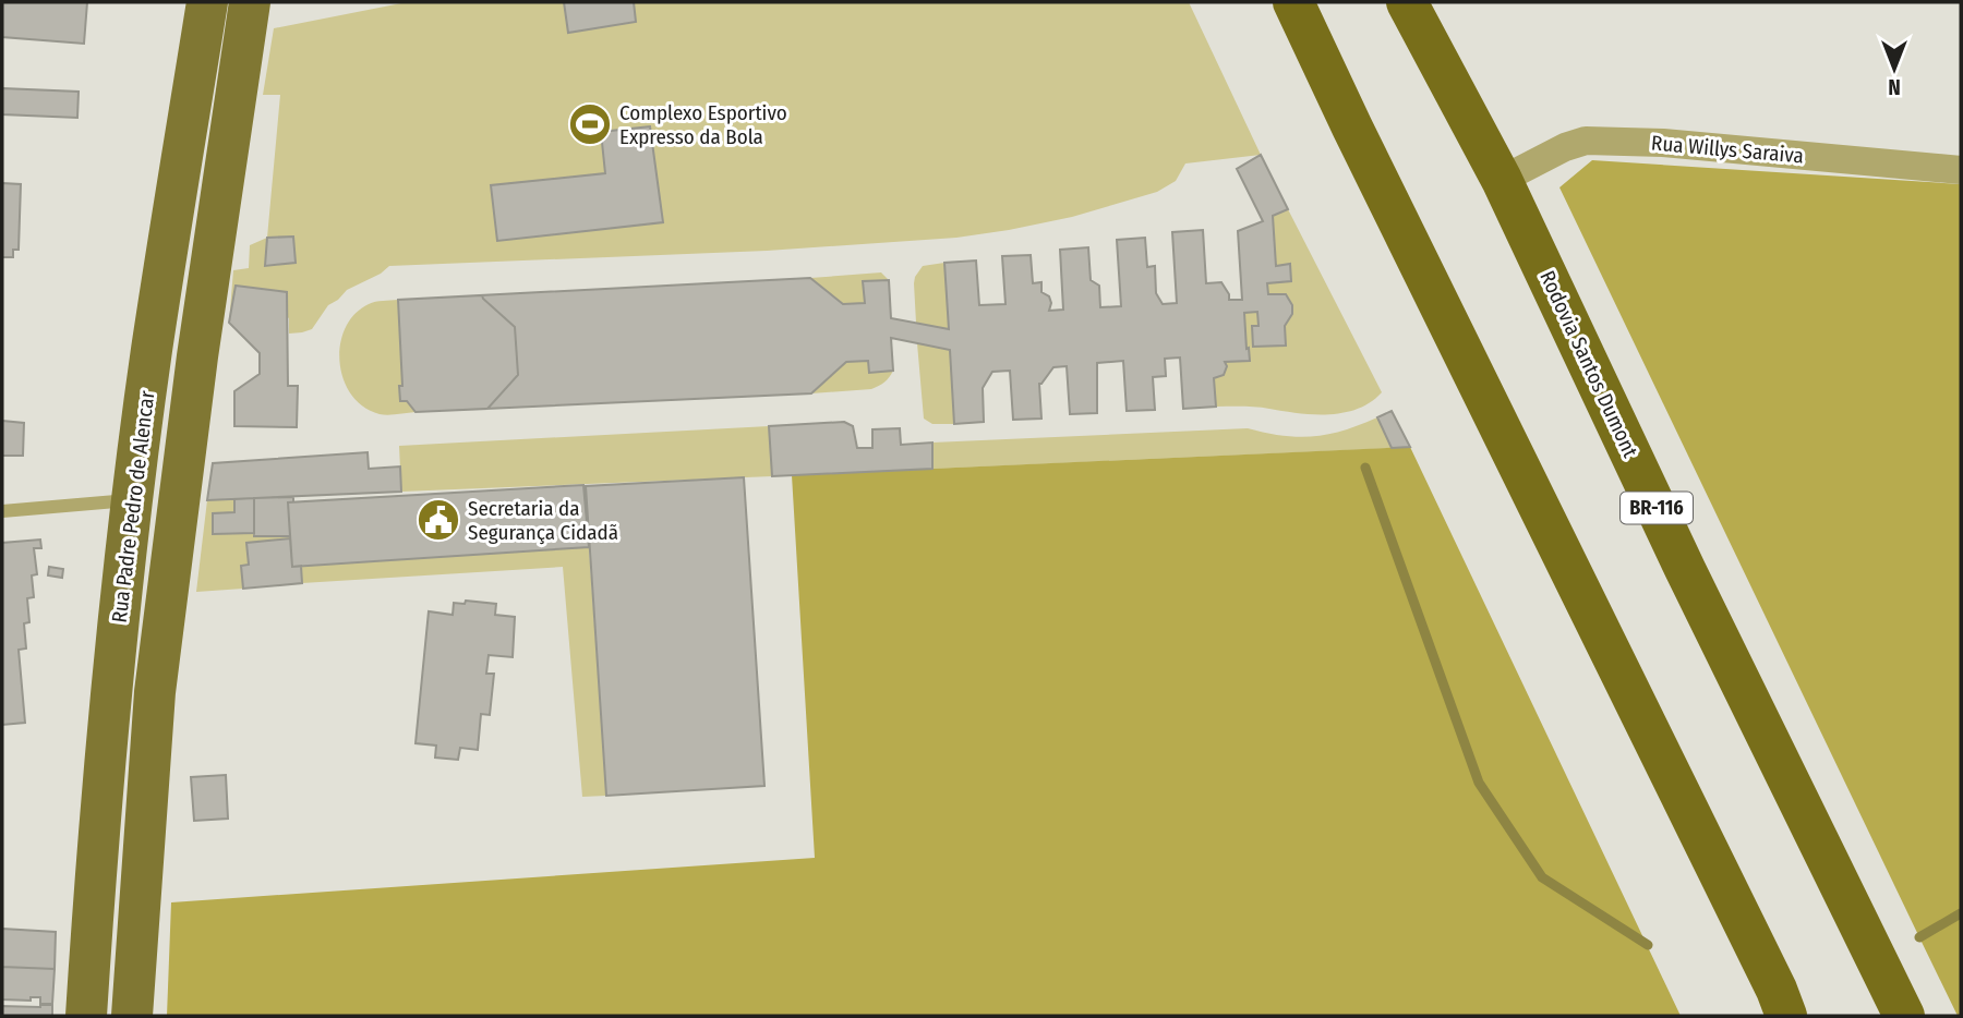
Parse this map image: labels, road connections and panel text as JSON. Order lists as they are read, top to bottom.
{
  "streets": {
    "highway": ["Rodovia Santos Dumont", "BR-116"],
    "main road": ["Rua Padre Pedro de Alencar"],
    "street": ["Rua Willys Saraiva"]
  },
  "crossings": [
    ["Rua Willys Saraiva", "Rodovia Santos Dumont"]
  ],
  "places": {
    "sports": ["Complexo Esportivo Expresso da Bola"],
    "public building": ["Secretaria da Segurança Cidadã"]
  },
  "north": "bottom"
}
